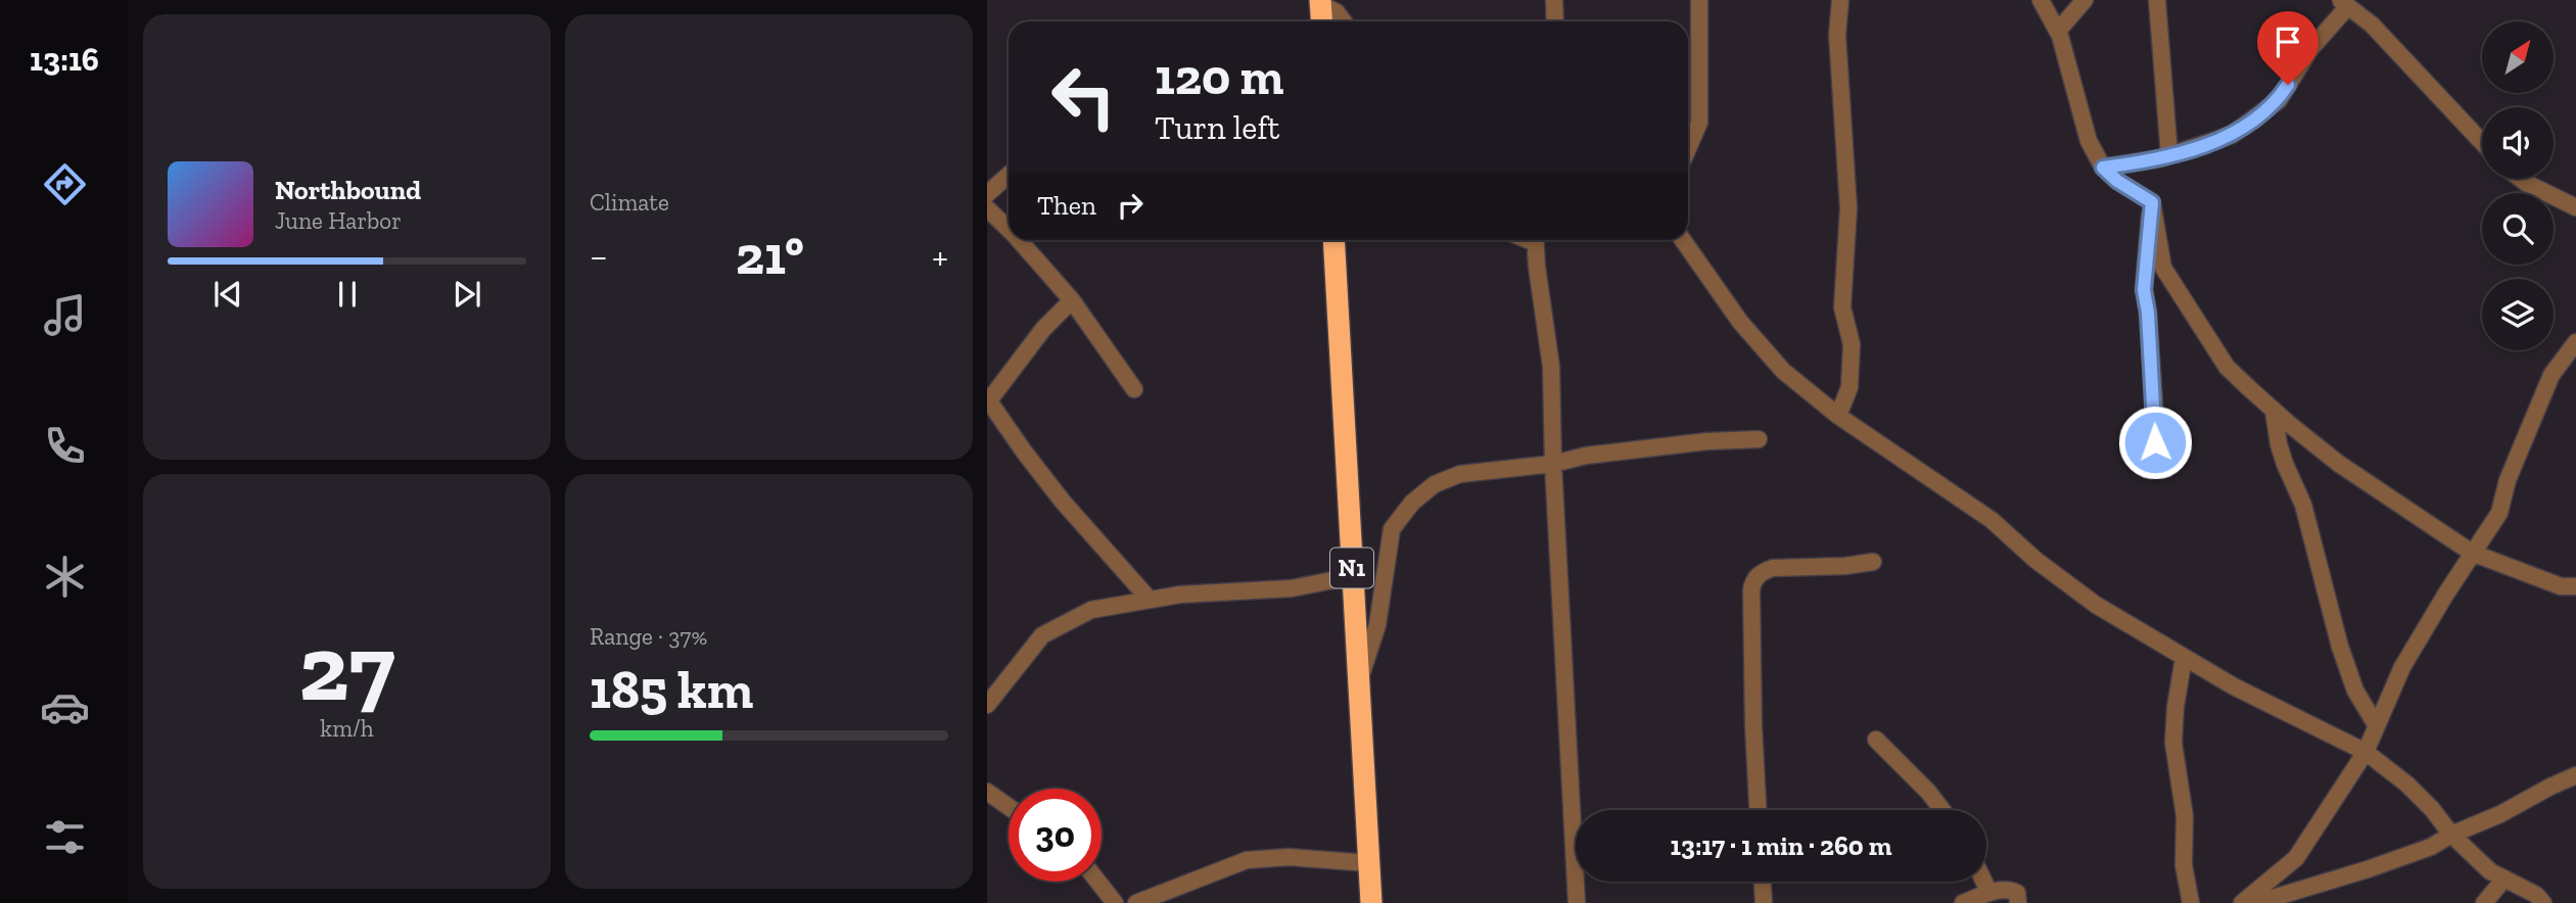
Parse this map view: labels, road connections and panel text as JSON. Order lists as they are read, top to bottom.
{
  "streets": {
    "highway": ["N1"]
  },
  "north": "top right",
  "page": {
    "tabs": "13:16",
    "tile": [
      "Climate",
      ["27", "km/h"],
      ["Range · 37%", "185 km"]
    ],
    "turn": ["120 m", "Turn left"],
    "song": ["Northbound", "June Harbor"],
    "then": "Then",
    "heat": ["−", "21°", "+"],
    "limit": "30",
    "trip": "13:17 · 1 min · 260 m"
  }
}
